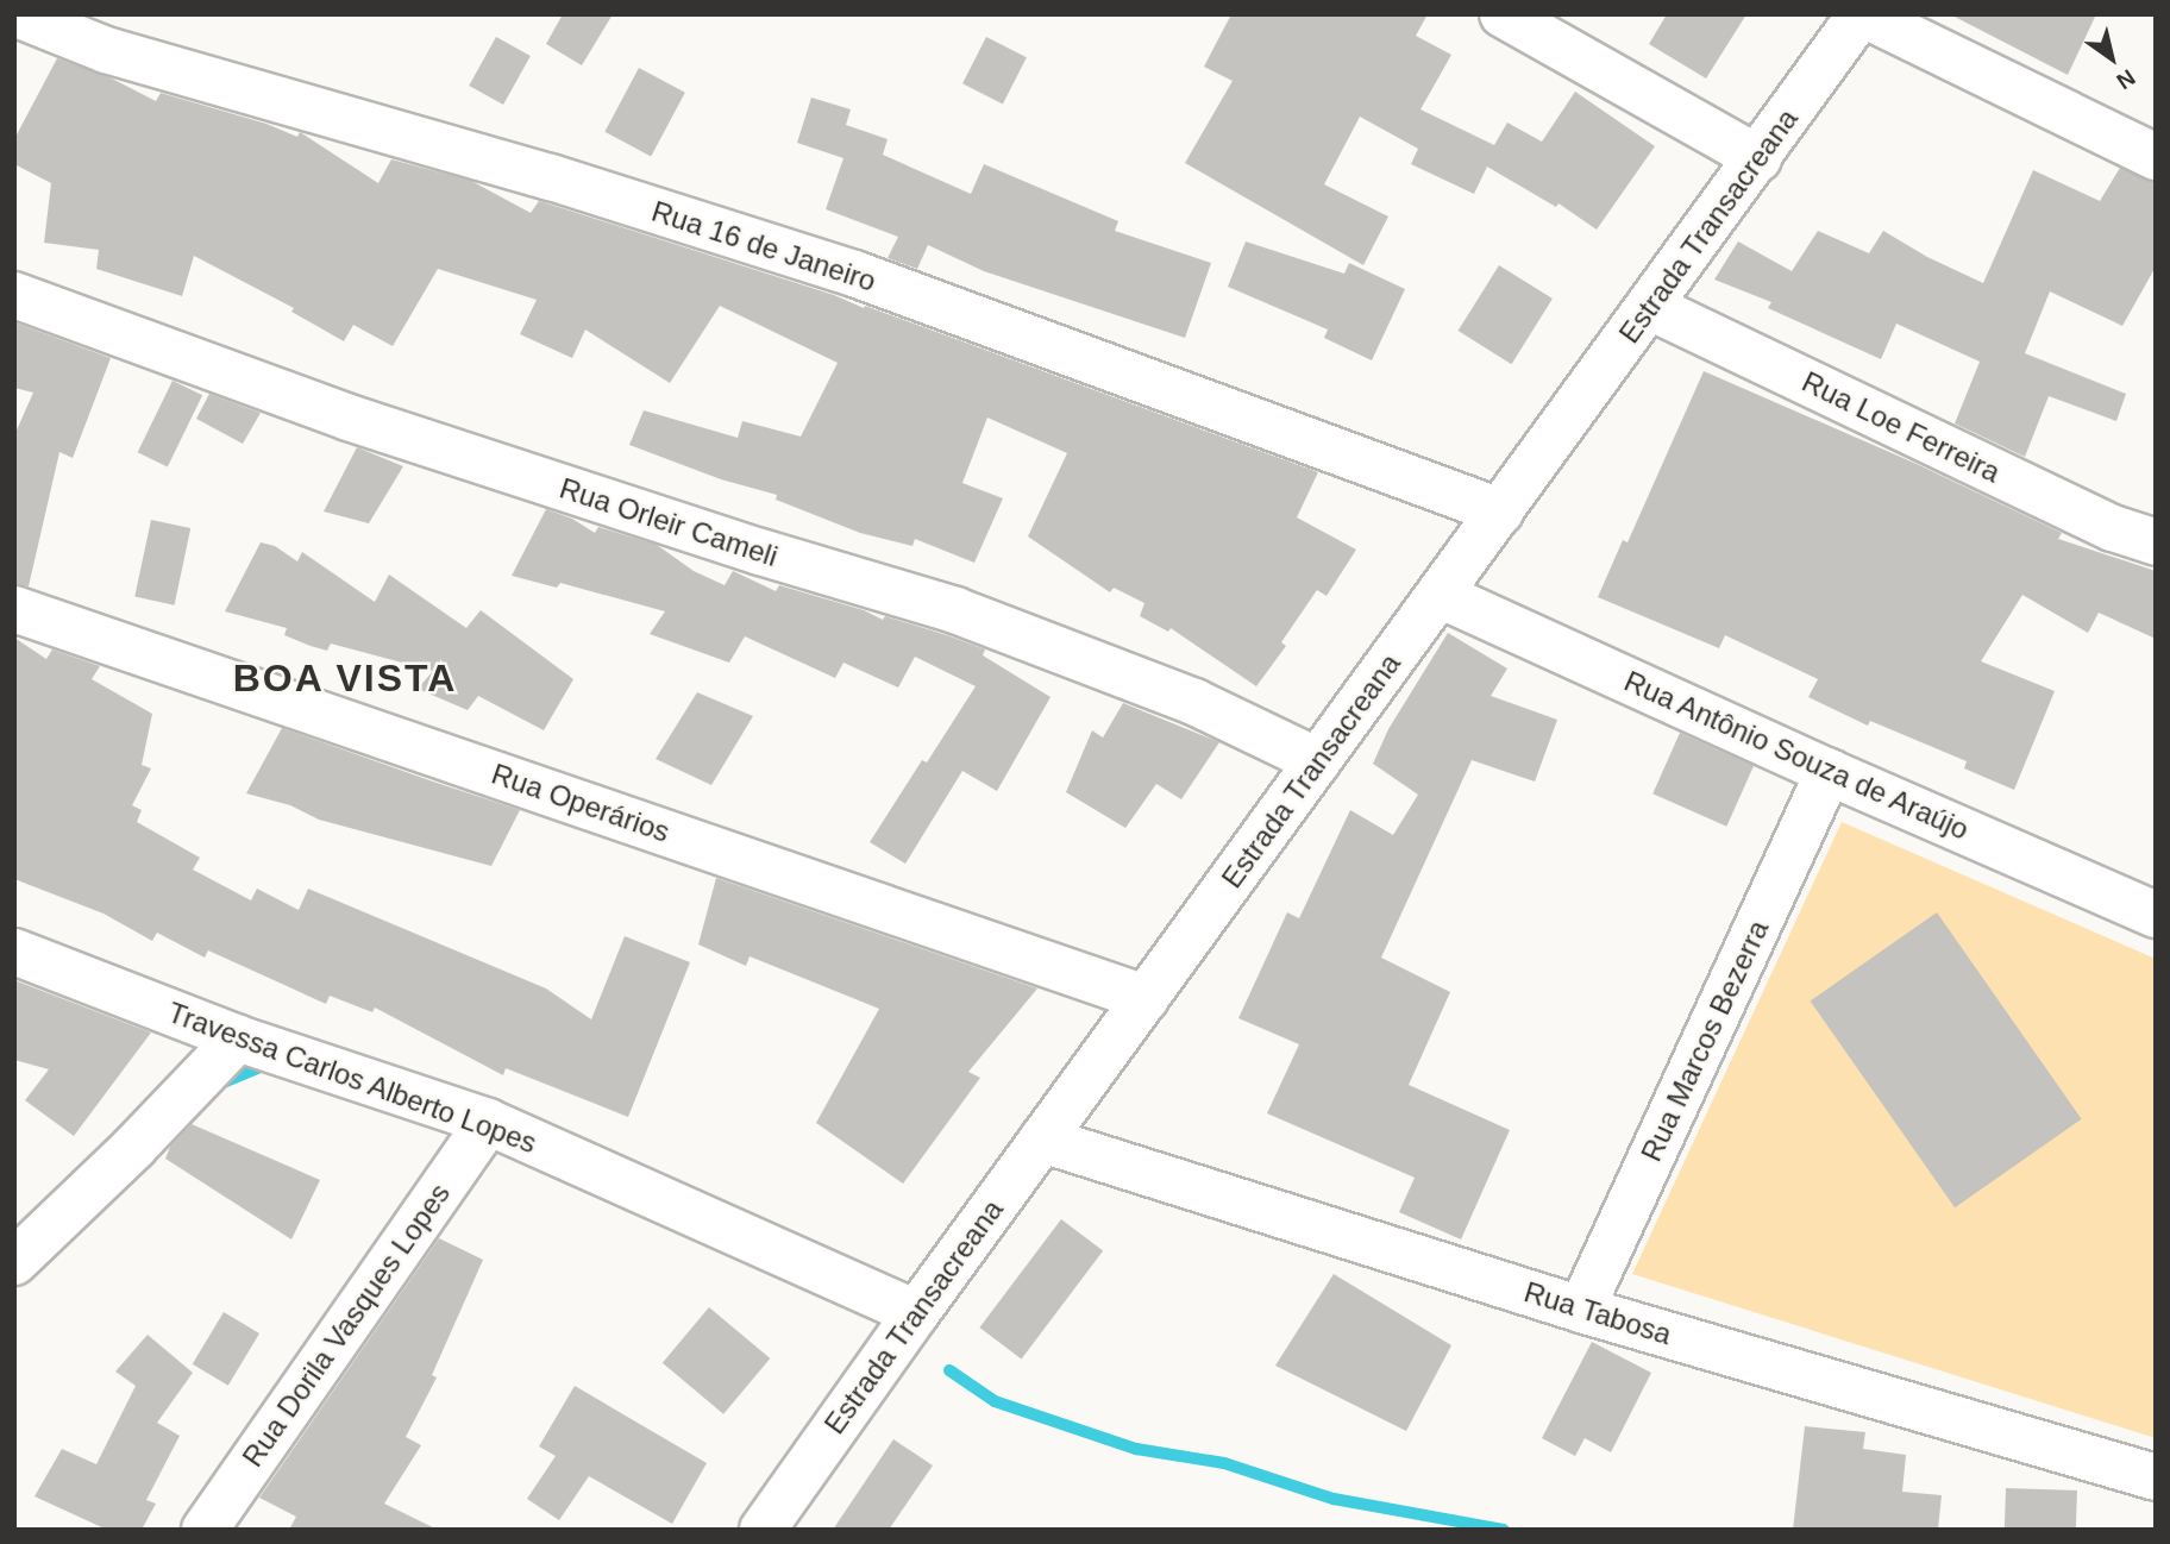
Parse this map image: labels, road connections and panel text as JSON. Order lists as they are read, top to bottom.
{
  "streets": {
    "street": [
      "Estrada Transacreana",
      "Rua 16 de Janeiro",
      "Rua Loe Ferreira",
      "Rua Orleir Cameli",
      "Rua Antônio Souza de Araújo",
      "Rua Operários",
      "Rua Marcos Bezerra",
      "Travessa Carlos Alberto Lopes",
      "Rua Tabosa",
      "Rua Dorila Vasques Lopes"
    ]
  },
  "crossings": [
    ["Estrada Transacreana", "Rua 16 de Janeiro"],
    ["Estrada Transacreana", "Rua Loe Ferreira"],
    ["Estrada Transacreana", "Rua Orleir Cameli"],
    ["Estrada Transacreana", "Rua Antônio Souza de Araújo"],
    ["Estrada Transacreana", "Rua Operários"],
    ["Estrada Transacreana", "Travessa Carlos Alberto Lopes"],
    ["Estrada Transacreana", "Rua Tabosa"],
    ["Rua Antônio Souza de Araújo", "Rua Marcos Bezerra"],
    ["Rua Marcos Bezerra", "Rua Tabosa"],
    ["Travessa Carlos Alberto Lopes", "Rua Dorila Vasques Lopes"]
  ],
  "districts": ["BOA VISTA"],
  "north": "bottom right"
}
